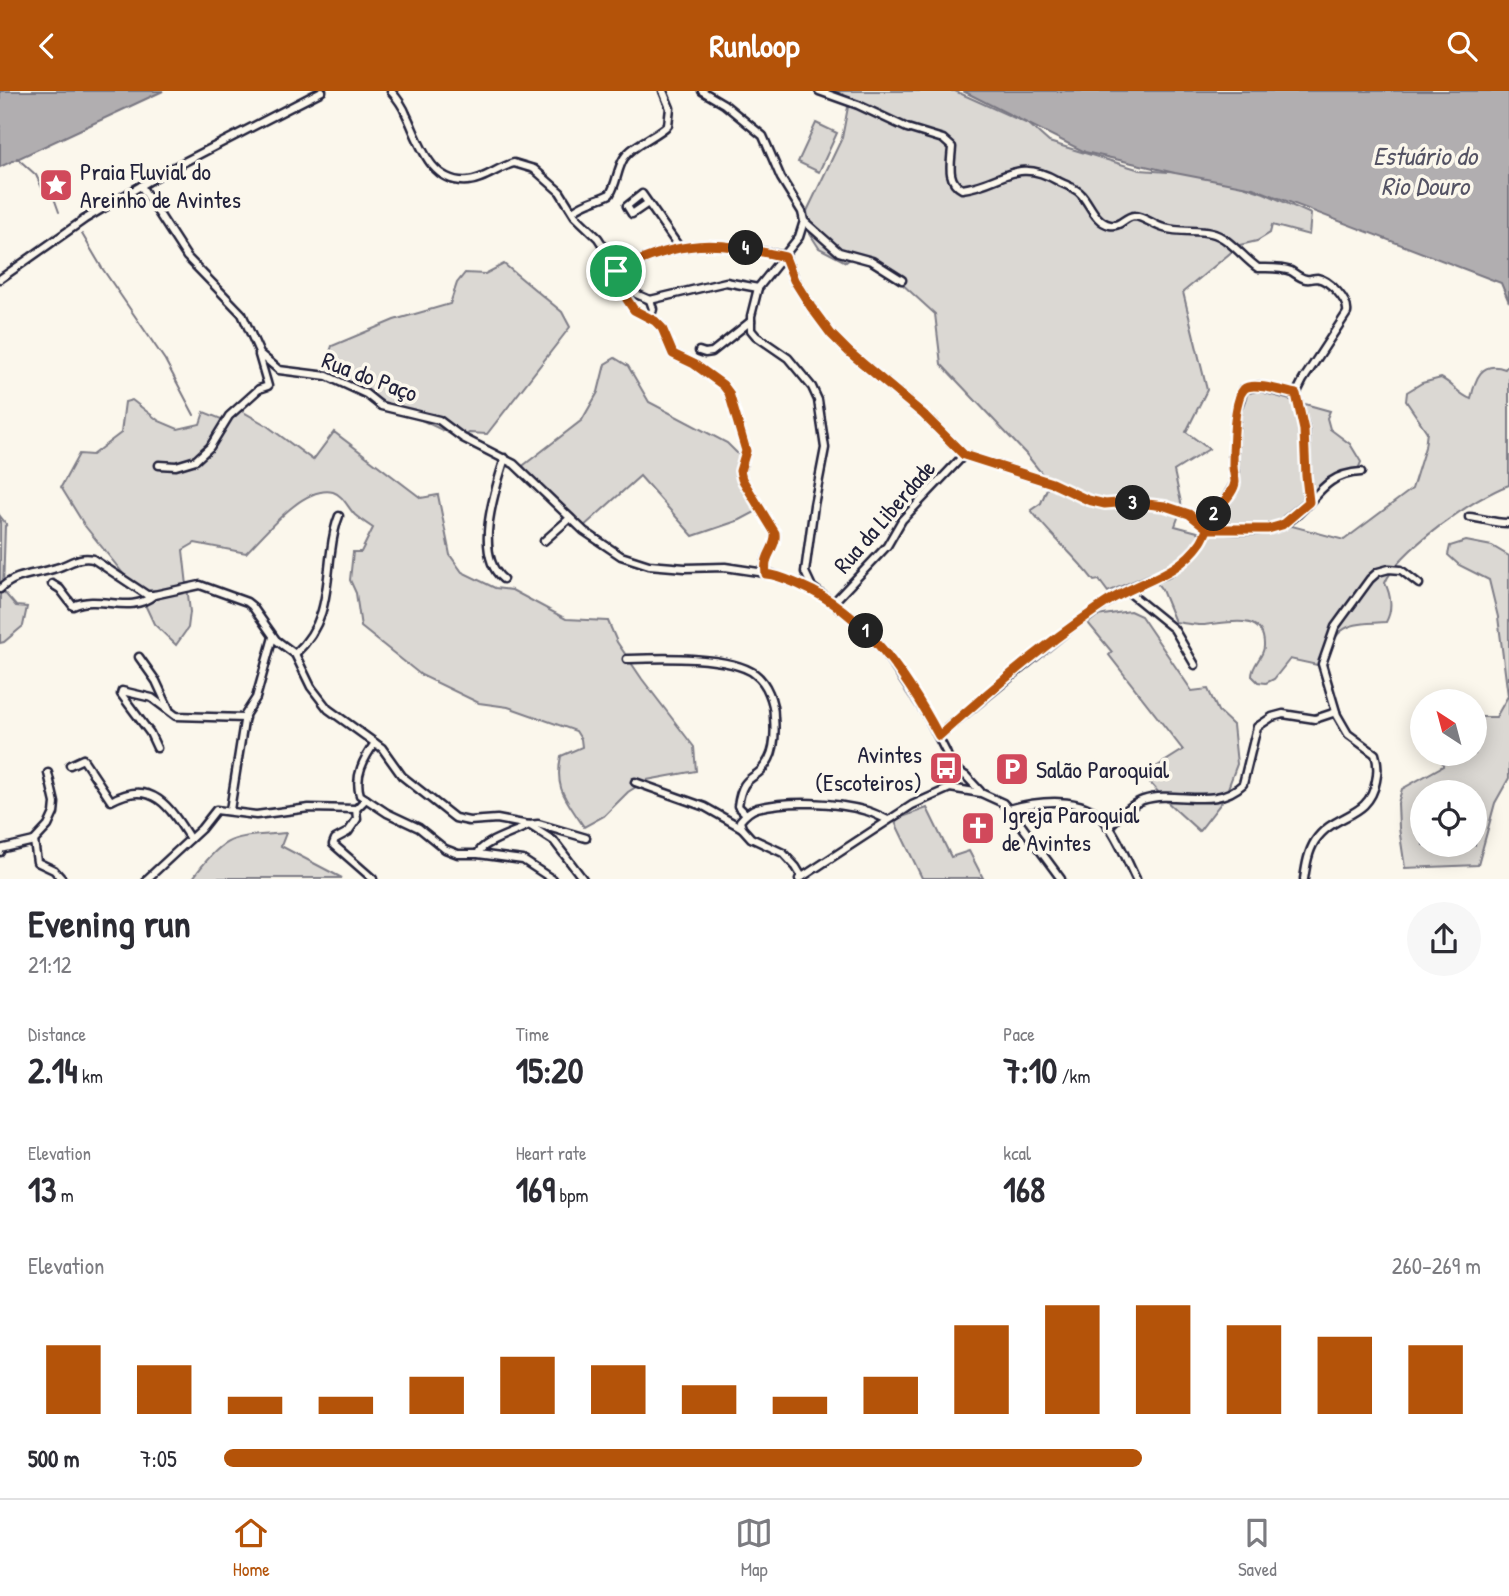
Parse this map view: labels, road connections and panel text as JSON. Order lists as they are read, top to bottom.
{
  "streets": {
    "street": ["Rua do Paço", "Rua da Liberdade"]
  },
  "crossings": [
    ["Rua do Paço", "Rua da Liberdade"]
  ],
  "water": ["Estuário do Rio Douro"],
  "places": {
    "place": ["Praia Fluvial do Areinho de Avintes"],
    "bus stop": ["Avintes (Escoteiros)"],
    "parking": ["Salão Paroquial"],
    "church": ["Igreja Paroquial de Avintes"]
  },
  "north": "top left",
  "page": {
    "header": "Runloop",
    "pins": [
      "4",
      "3",
      "2",
      "1"
    ],
    "heading": ["Evening run", "21:12"],
    "stats": [
      ["Distance", "2.14 km"],
      ["Time", "15:20"],
      ["Pace", "7:10 /km"],
      ["Elevation", "13 m"],
      ["Heart rate", "169 bpm"],
      ["kcal", "168"]
    ],
    "chart": ["Elevation", "260–269 m"],
    "list": [
      {
        "name": "500 m",
        "note": "7:05"
      }
    ],
    "tabs": ["Home", "Map", "Saved"]
  }
}
